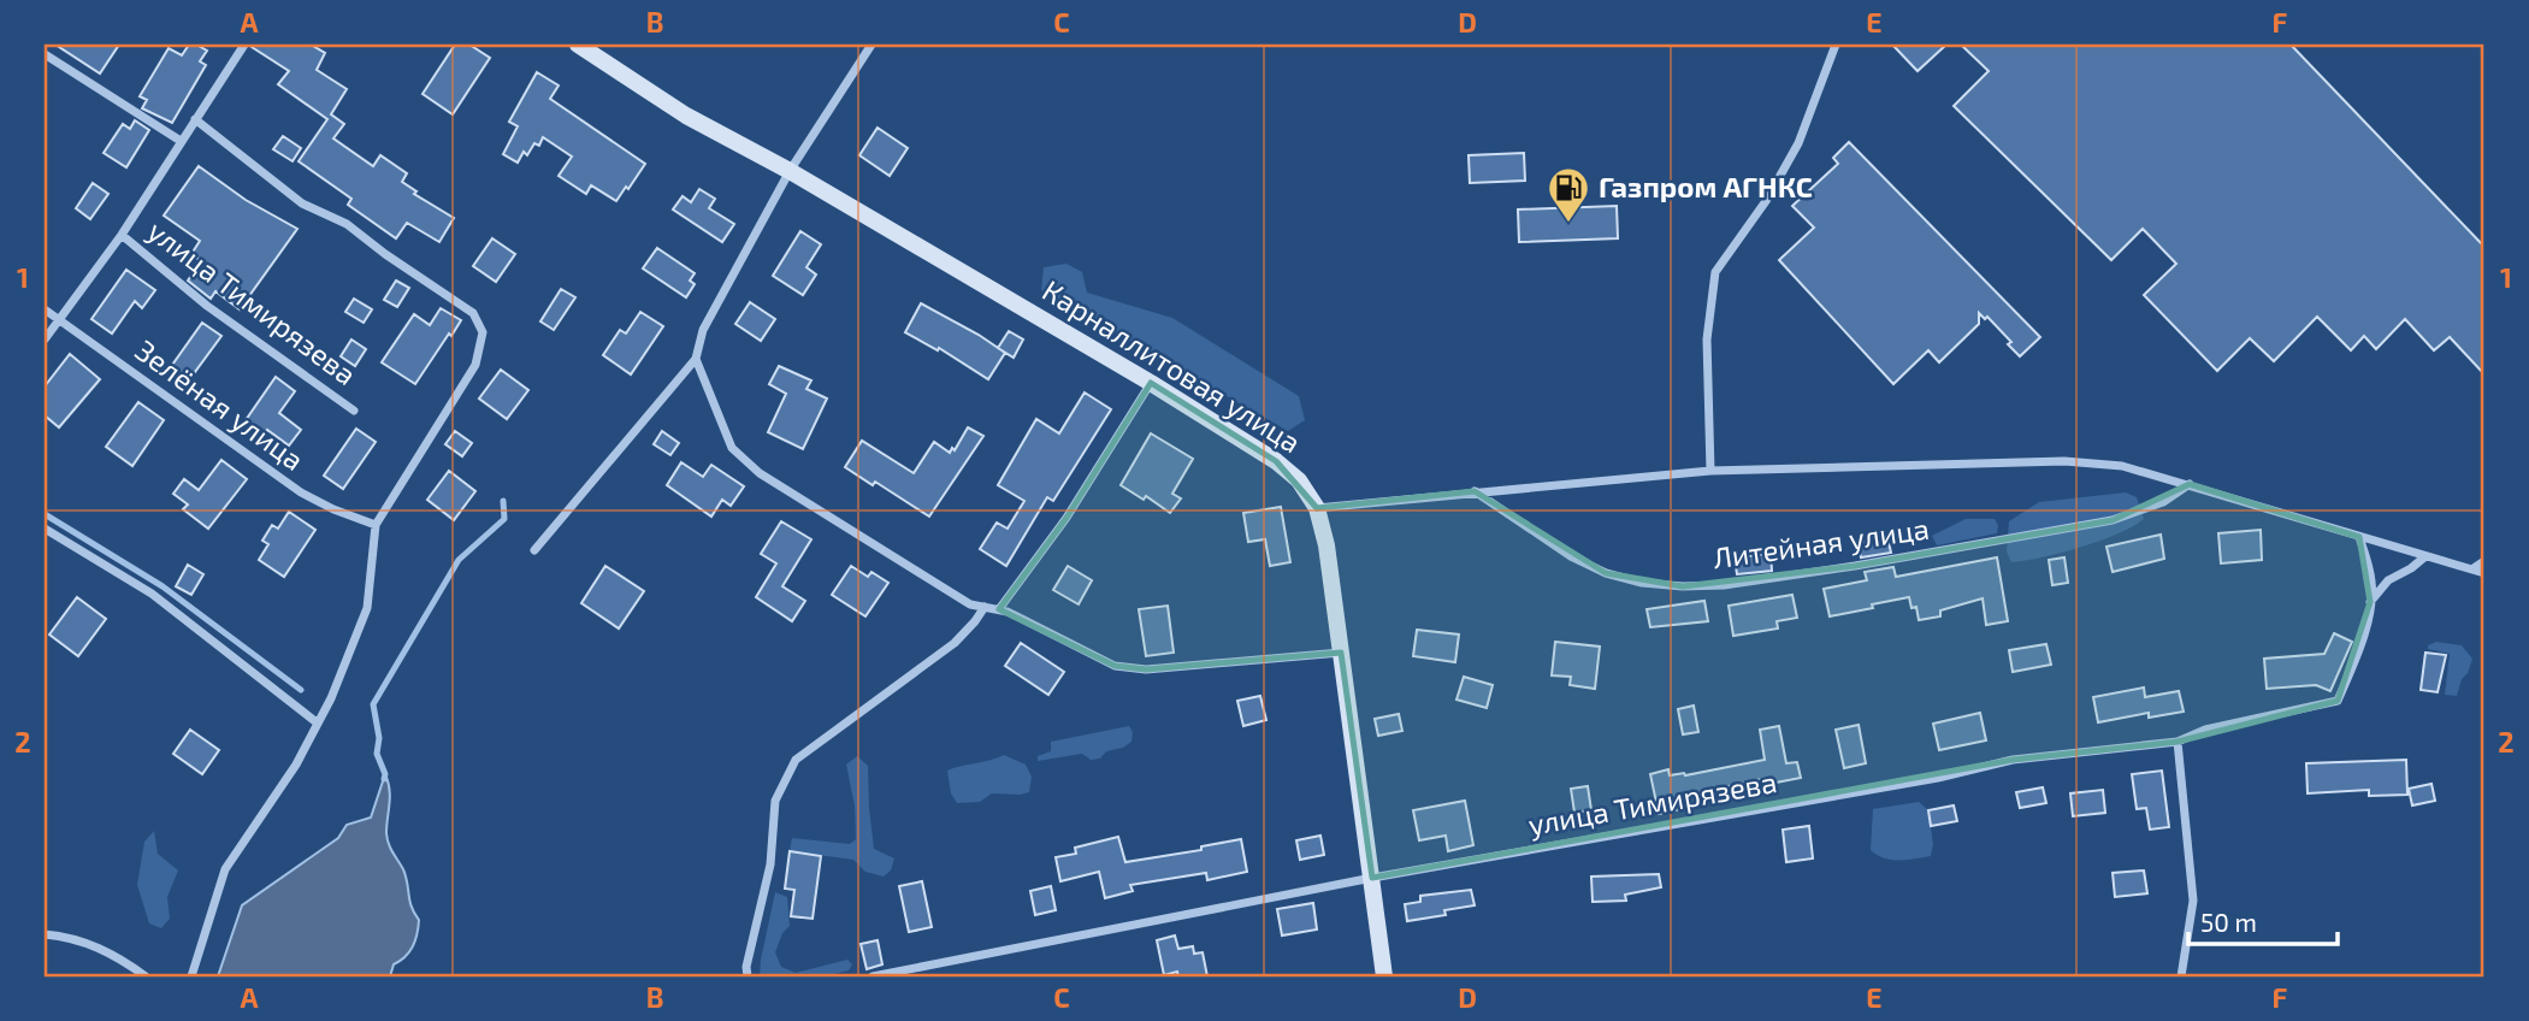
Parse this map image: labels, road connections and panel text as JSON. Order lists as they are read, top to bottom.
{
  "streets": {
    "street": [
      "улица Тимирязева",
      "Карналлитовая улица",
      "Зелёная улица",
      "Литейная улица"
    ]
  },
  "crossings": [
    ["улица Тимирязева", "Карналлитовая улица"]
  ],
  "places": {
    "fuel station": ["Газпром АГНКС"]
  },
  "scale_bar": "50 m",
  "grid": {
    "columns": [
      "A",
      "B",
      "C",
      "D",
      "E",
      "F"
    ],
    "rows": ["1", "2"]
  }
}
